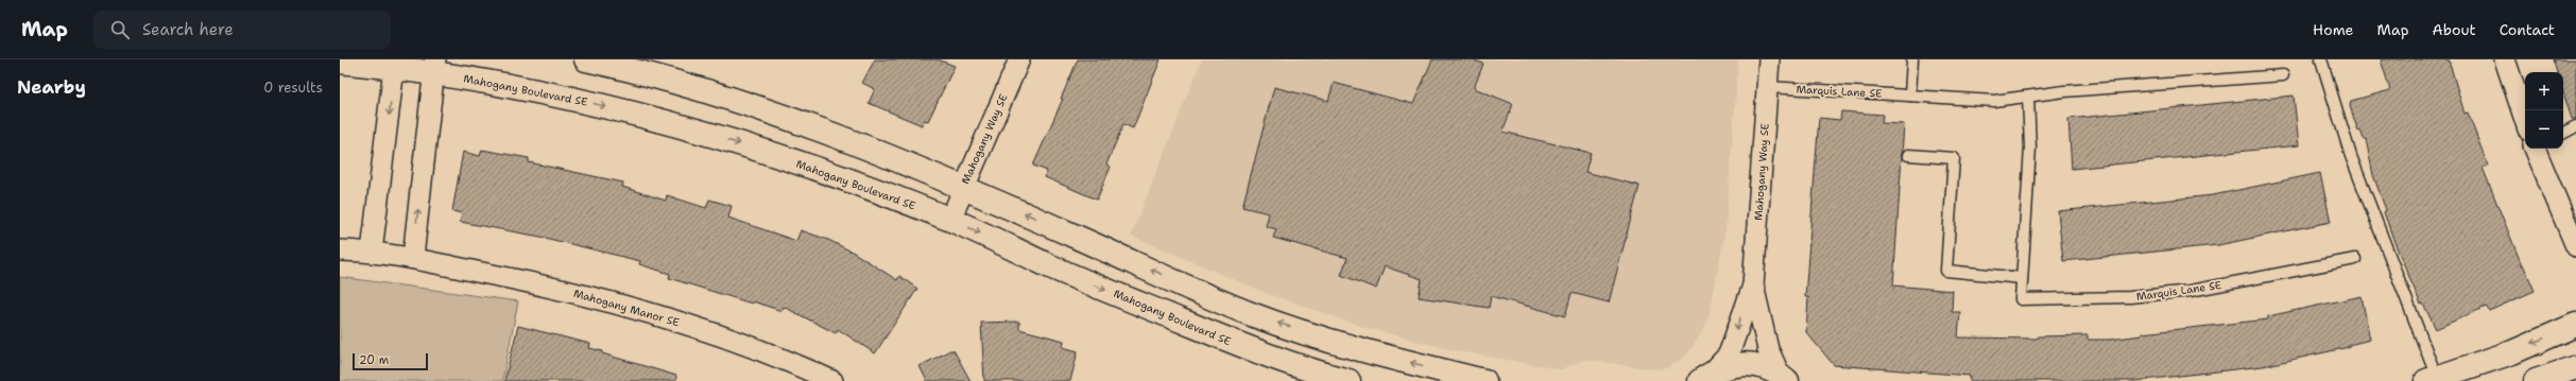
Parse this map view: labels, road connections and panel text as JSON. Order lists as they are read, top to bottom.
{
  "streets": {
    "street": ["Mahogany Boulevard SE", "Mahogany Way SE", "Mahogany Manor SE"],
    "lane": ["Marquis Lane SE"]
  },
  "crossings": [
    ["Mahogany Boulevard SE", "Mahogany Way SE"],
    ["Marquis Lane SE", "Mahogany Way SE"]
  ],
  "scale_bar": "20 m",
  "page": {
    "header": "Map",
    "search": "Search here",
    "nav": [
      "Home",
      "Map",
      "About",
      "Contact"
    ],
    "heading": ["Nearby", "0 results"],
    "map_buttons": ["+", "−"],
    "scale": "20 m"
  }
}
